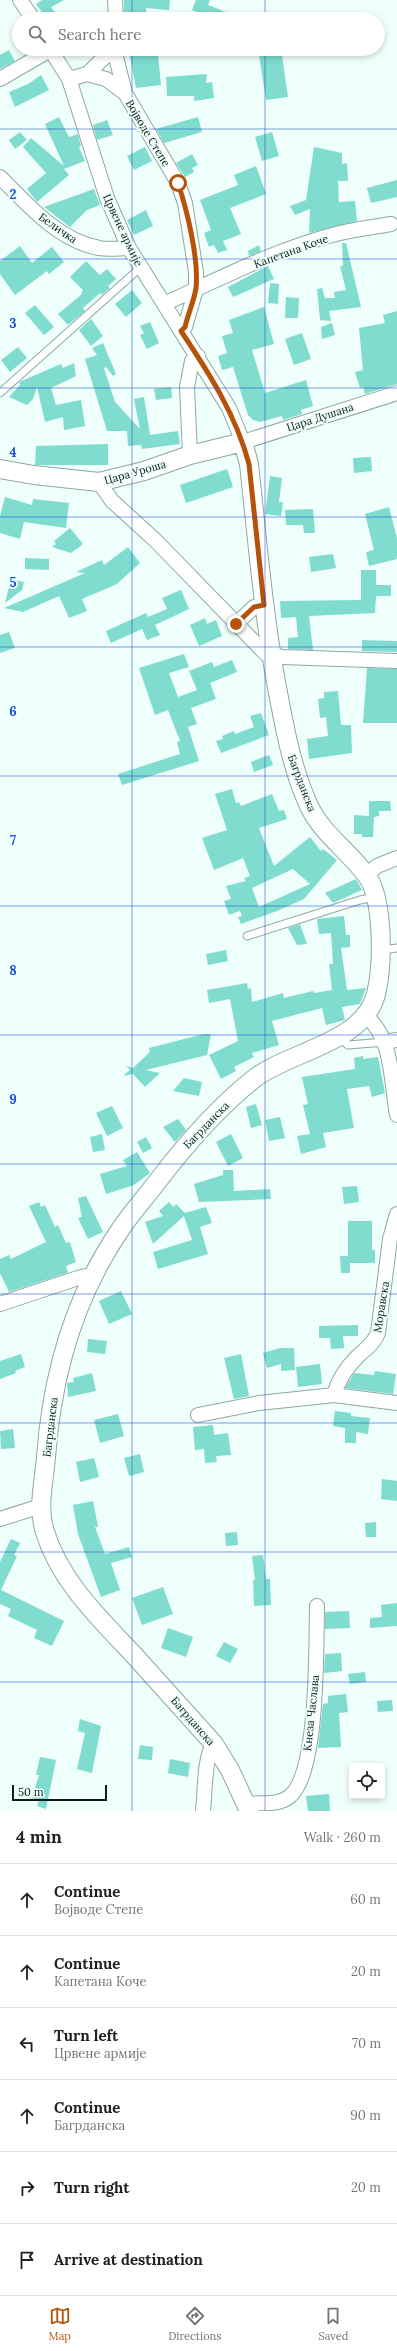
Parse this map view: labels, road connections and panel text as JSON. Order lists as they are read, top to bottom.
{
  "streets": {
    "street": [
      "Војводе Степе",
      "Беличка",
      "Црвене армије",
      "Капетана Коче",
      "Цара Душана",
      "Цара Уроша",
      "Багрданска",
      "Моравска",
      "Кнеза Часлава"
    ]
  },
  "crossings": [
    ["Војводе Степе", "Црвене армије"],
    ["Војводе Степе", "Капетана Коче"],
    ["Беличка", "Црвене армије"],
    ["Црвене армије", "Капетана Коче"],
    ["Црвене армије", "Цара Душана"],
    ["Црвене армије", "Цара Уроша"],
    ["Црвене армије", "Багрданска"],
    ["Цара Душана", "Цара Уроша"],
    ["Цара Душана", "Багрданска"],
    ["Цара Уроша", "Багрданска"],
    ["Багрданска", "Кнеза Часлава"]
  ],
  "scale_bar": "50 m",
  "page": {
    "search": "Search here",
    "scale": "50 m",
    "heading": ["4 min", "Walk · 260 m"],
    "list": [
      ["Continue", "Војводе Степе", "60 m"],
      ["Continue", "Капетана Коче", "20 m"],
      ["Turn left", "Црвене армије", "70 m"],
      ["Continue", "Багрданска", "90 m"],
      ["Turn right", "20 m"],
      "Arrive at destination"
    ],
    "nav": ["Map", "Directions", "Saved"]
  },
  "grid": {
    "rows": [
      "2",
      "3",
      "4",
      "5",
      "6",
      "7",
      "8",
      "9"
    ]
  }
}
